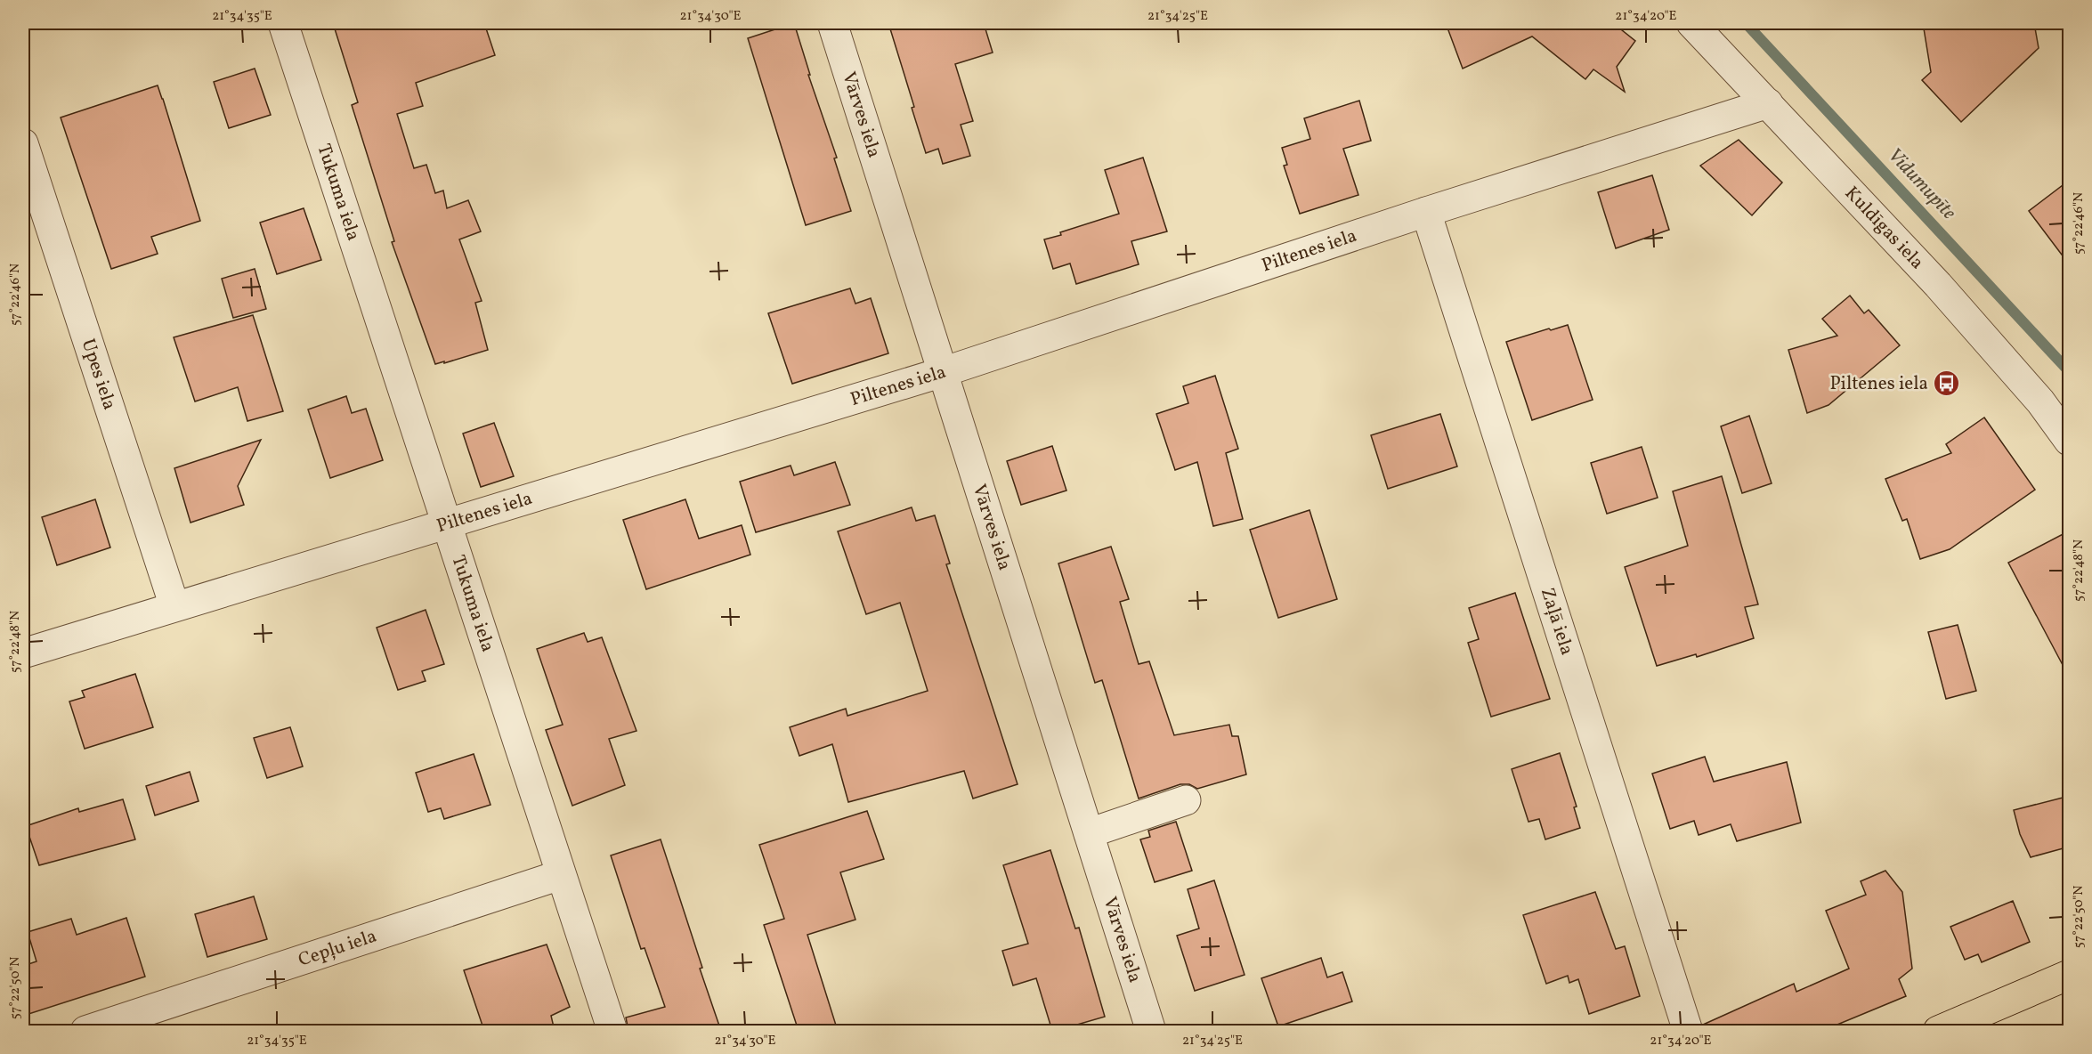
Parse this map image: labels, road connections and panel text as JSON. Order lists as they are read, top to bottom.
{
  "streets": {
    "street": [
      "Vārves iela",
      "Tukuma iela",
      "Kuldīgas iela",
      "Piltenes iela",
      "Upes iela",
      "Zaļā iela",
      "Cepļu iela"
    ]
  },
  "crossings": [
    ["Vārves iela", "Piltenes iela"],
    ["Tukuma iela", "Piltenes iela"],
    ["Tukuma iela", "Cepļu iela"],
    ["Kuldīgas iela", "Piltenes iela"],
    ["Piltenes iela", "Upes iela"],
    ["Piltenes iela", "Zaļā iela"]
  ],
  "water": ["Vidumupīte"],
  "places": {
    "bus stop": ["Piltenes iela"]
  },
  "coordinates": [
    "21°34'35\"E",
    "21°34'30\"E",
    "21°34'25\"E",
    "21°34'20\"E",
    "57°22'46\"N",
    "57°22'48\"N",
    "57°22'50\"N"
  ]
}
